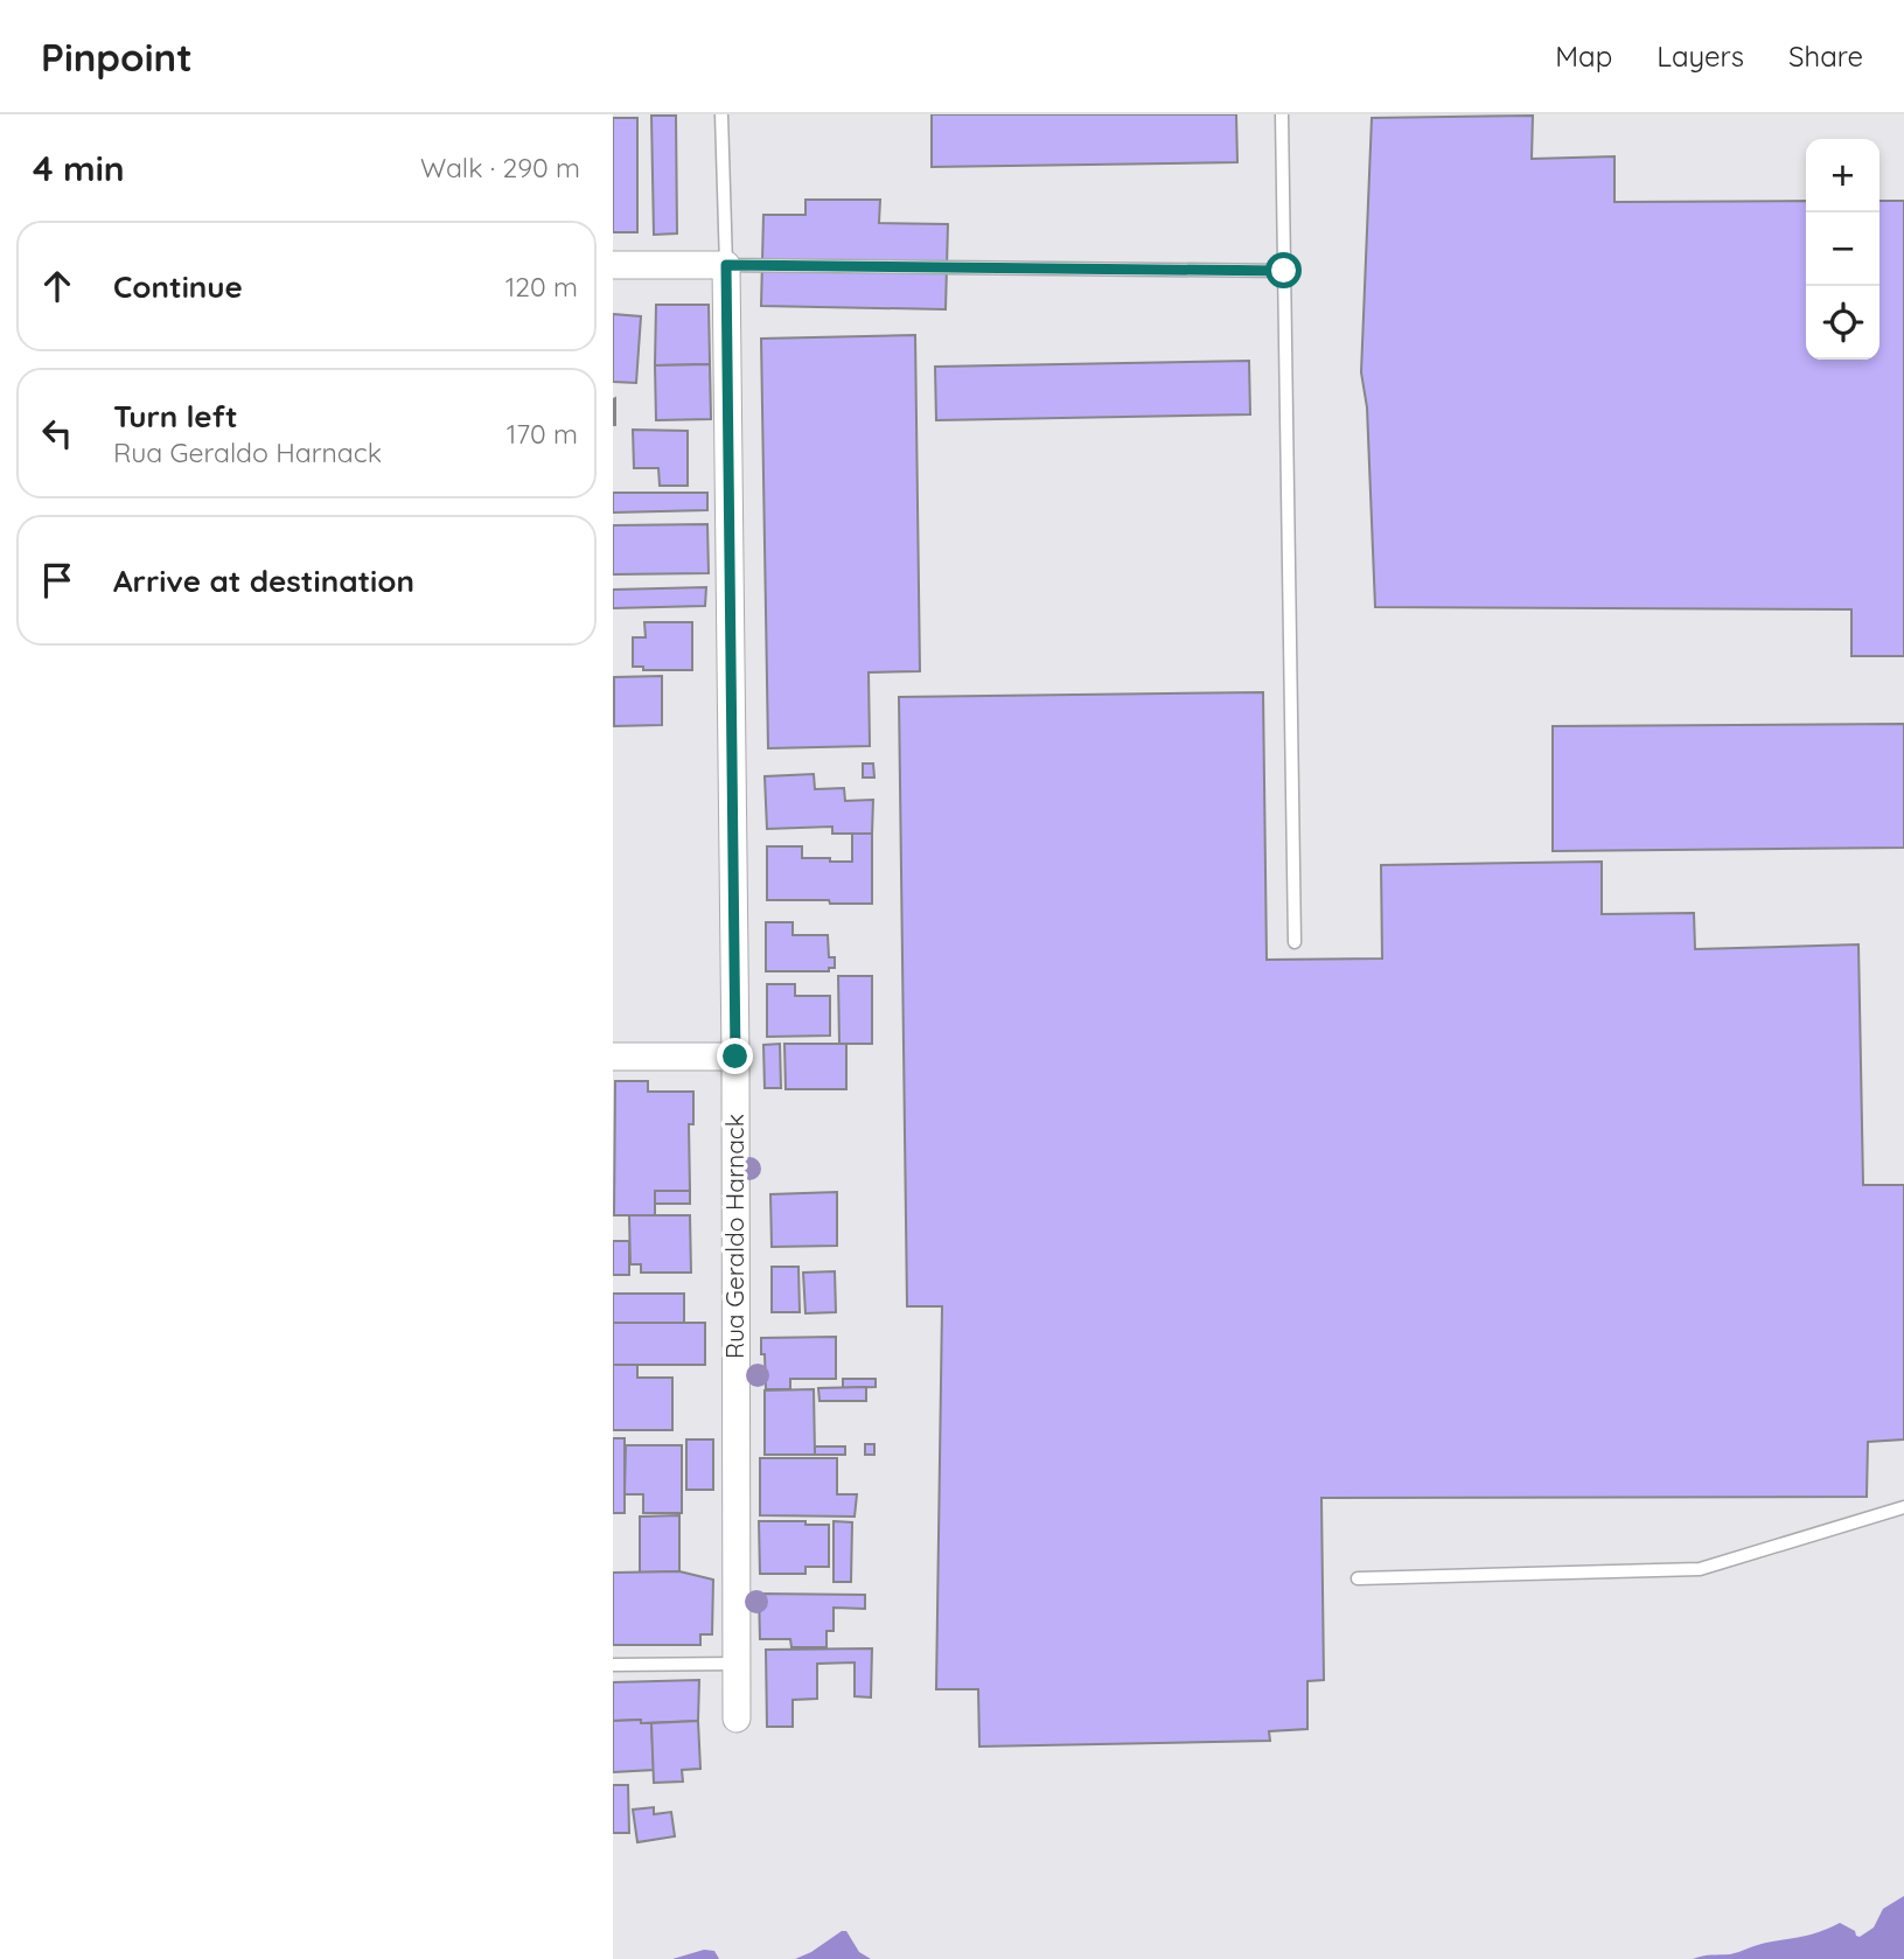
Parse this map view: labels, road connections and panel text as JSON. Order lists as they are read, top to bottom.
{
  "streets": {
    "street": ["Rua Geraldo Harnack"]
  },
  "page": {
    "header": "Pinpoint",
    "nav": ["Map", "Layers", "Share"],
    "heading": ["4 min", "Walk · 290 m"],
    "map_buttons": ["+", "−"],
    "list": [
      ["Continue", "120 m"],
      ["Turn left", "Rua Geraldo Harnack", "170 m"],
      "Arrive at destination"
    ]
  }
}
